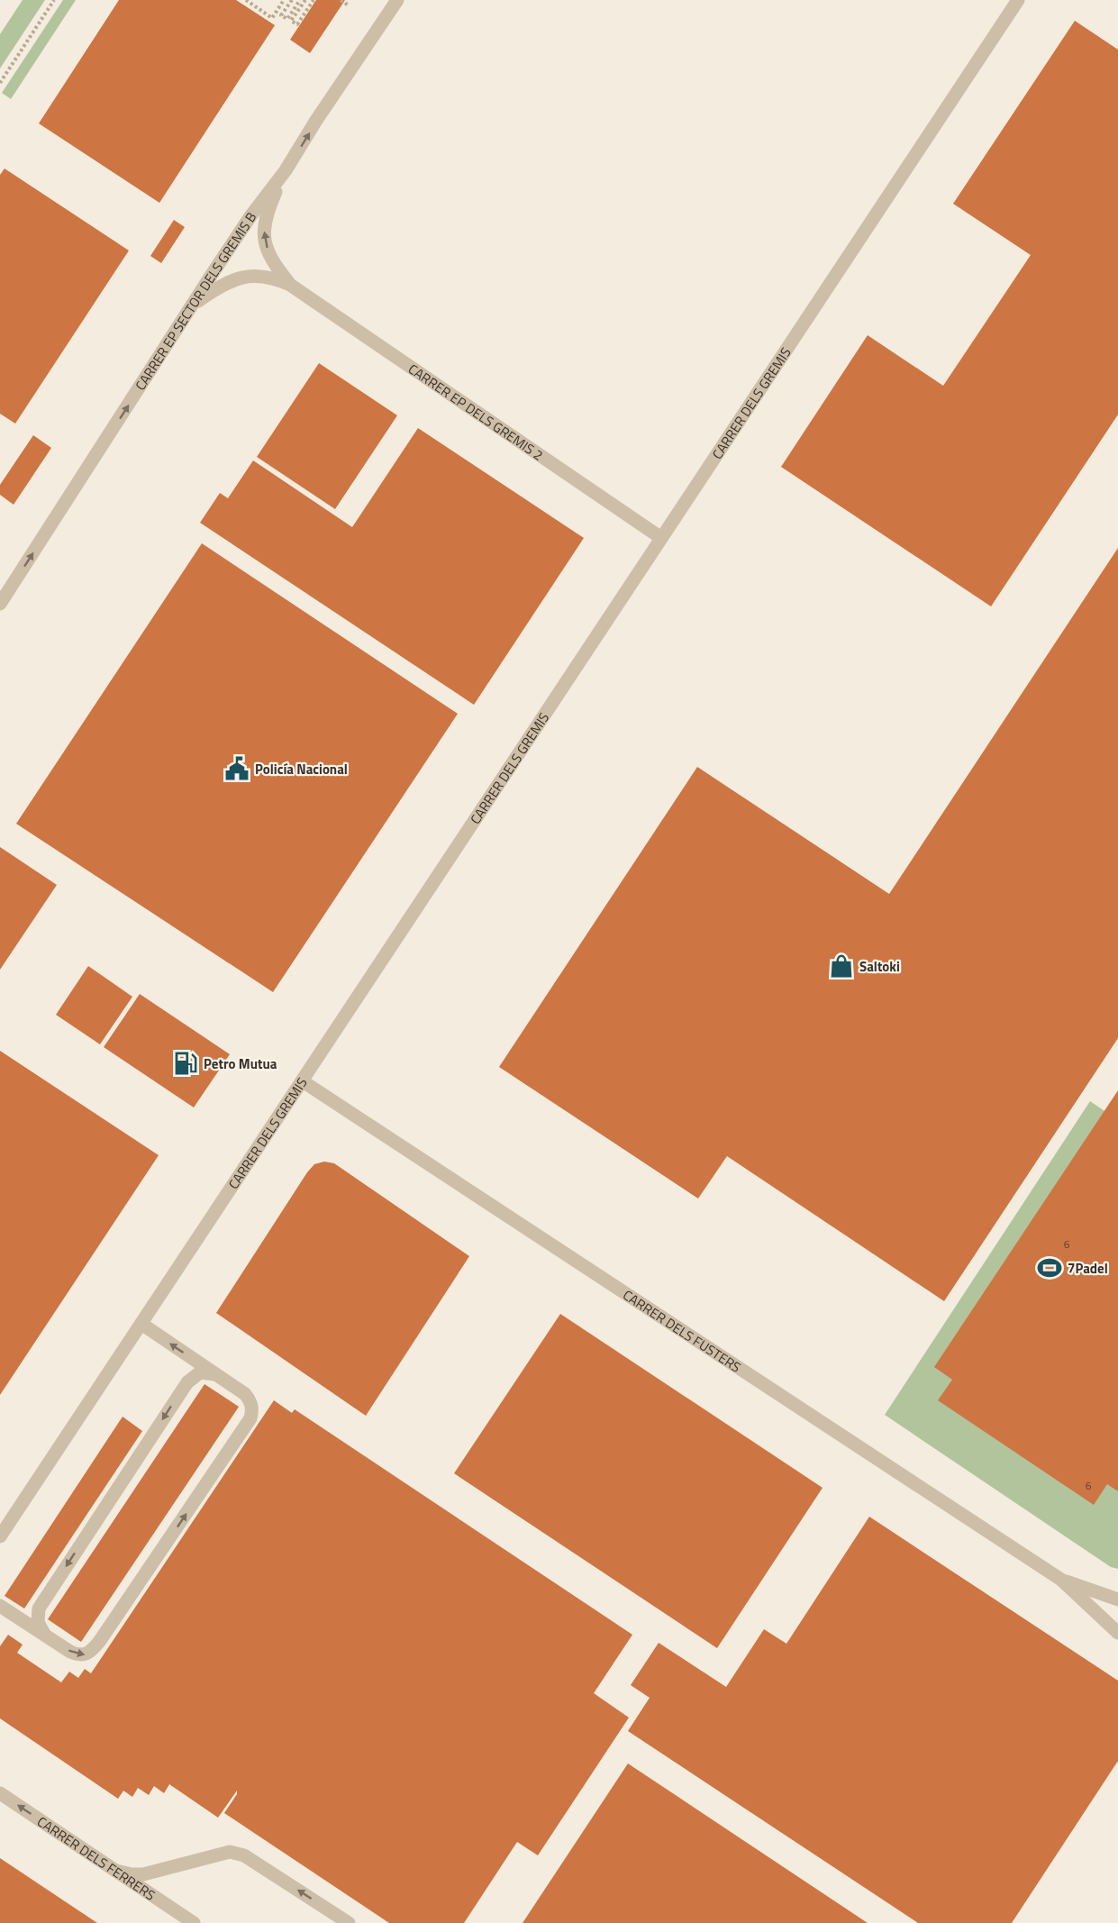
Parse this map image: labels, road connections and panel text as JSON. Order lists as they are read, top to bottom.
{
  "streets": {
    "street": [
      "CARRER EP SECTOR DELS GREMIS B",
      "CARRER DELS GREMIS",
      "CARRER EP DELS GREMIS 2",
      "CARRER DELS FUSTERS",
      "CARRER DELS FERRERS"
    ]
  },
  "crossings": [
    ["CARRER DELS GREMIS", "CARRER EP DELS GREMIS 2"],
    ["CARRER DELS GREMIS", "CARRER DELS FUSTERS"]
  ],
  "one_way": ["CARRER EP SECTOR DELS GREMIS B", "CARRER DELS FERRERS"],
  "places": {
    "public building": ["Policía Nacional"],
    "shop": ["Saltoki"],
    "fuel station": ["Petro Mutua"],
    "sports": ["7Padel"]
  },
  "house_numbers": ["6", "6"]
}
